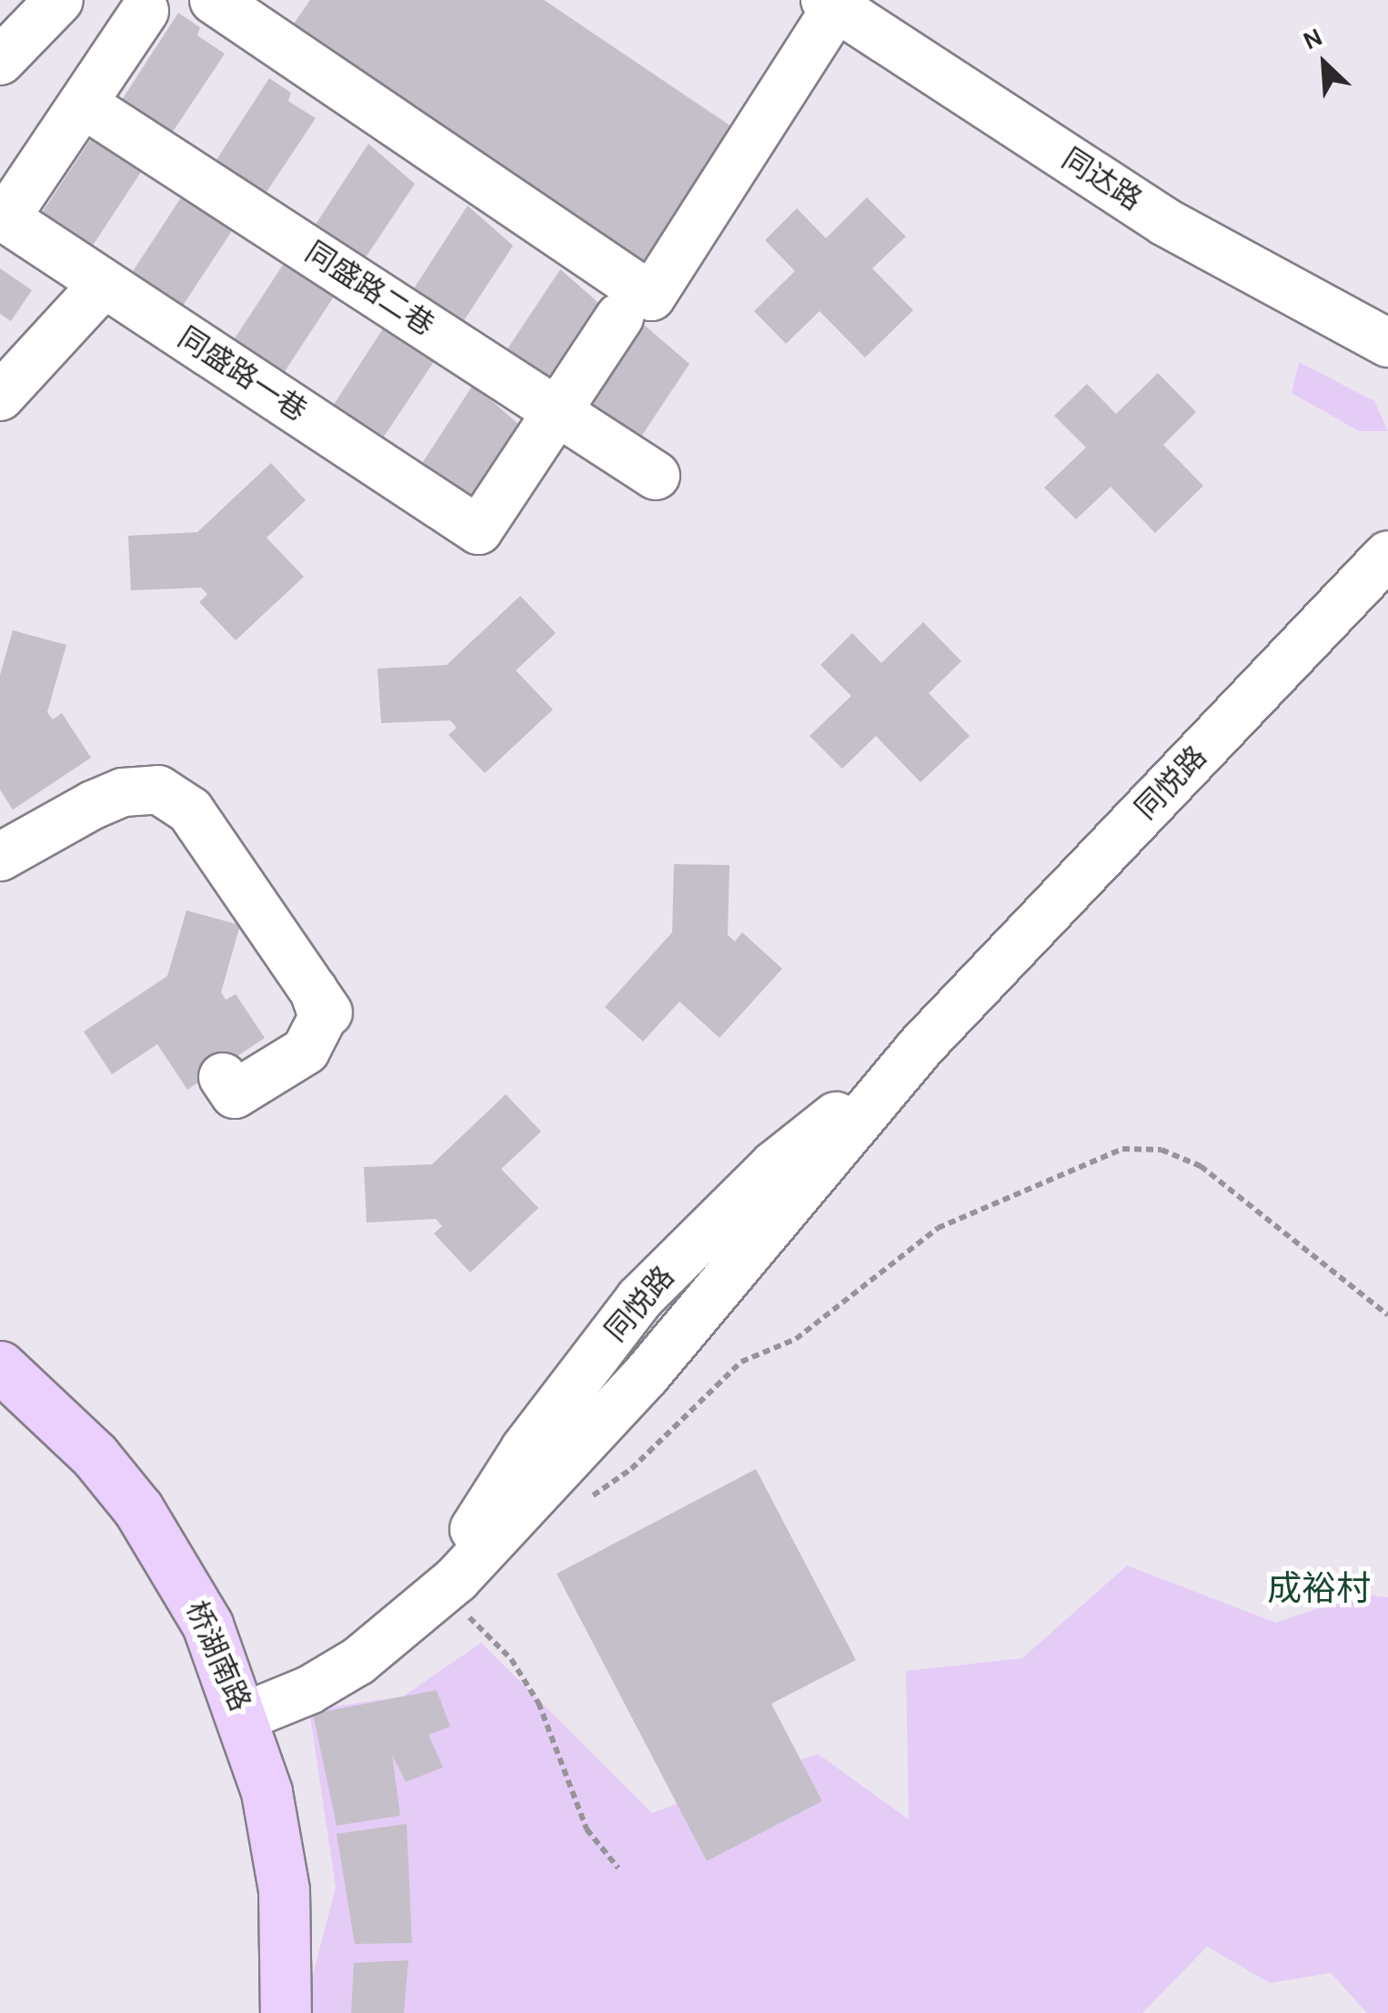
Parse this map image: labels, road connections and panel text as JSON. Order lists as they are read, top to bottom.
{
  "streets": {
    "main road": ["桥湖南路"],
    "street": [
      "同达路",
      "同盛路二巷",
      "同盛路一巷",
      "同悦路"
    ]
  },
  "crossings": [
    ["同盛路二巷", "同盛路一巷"],
    ["同悦路", "桥湖南路"]
  ],
  "districts": ["成裕村"],
  "north": "top left"
}
